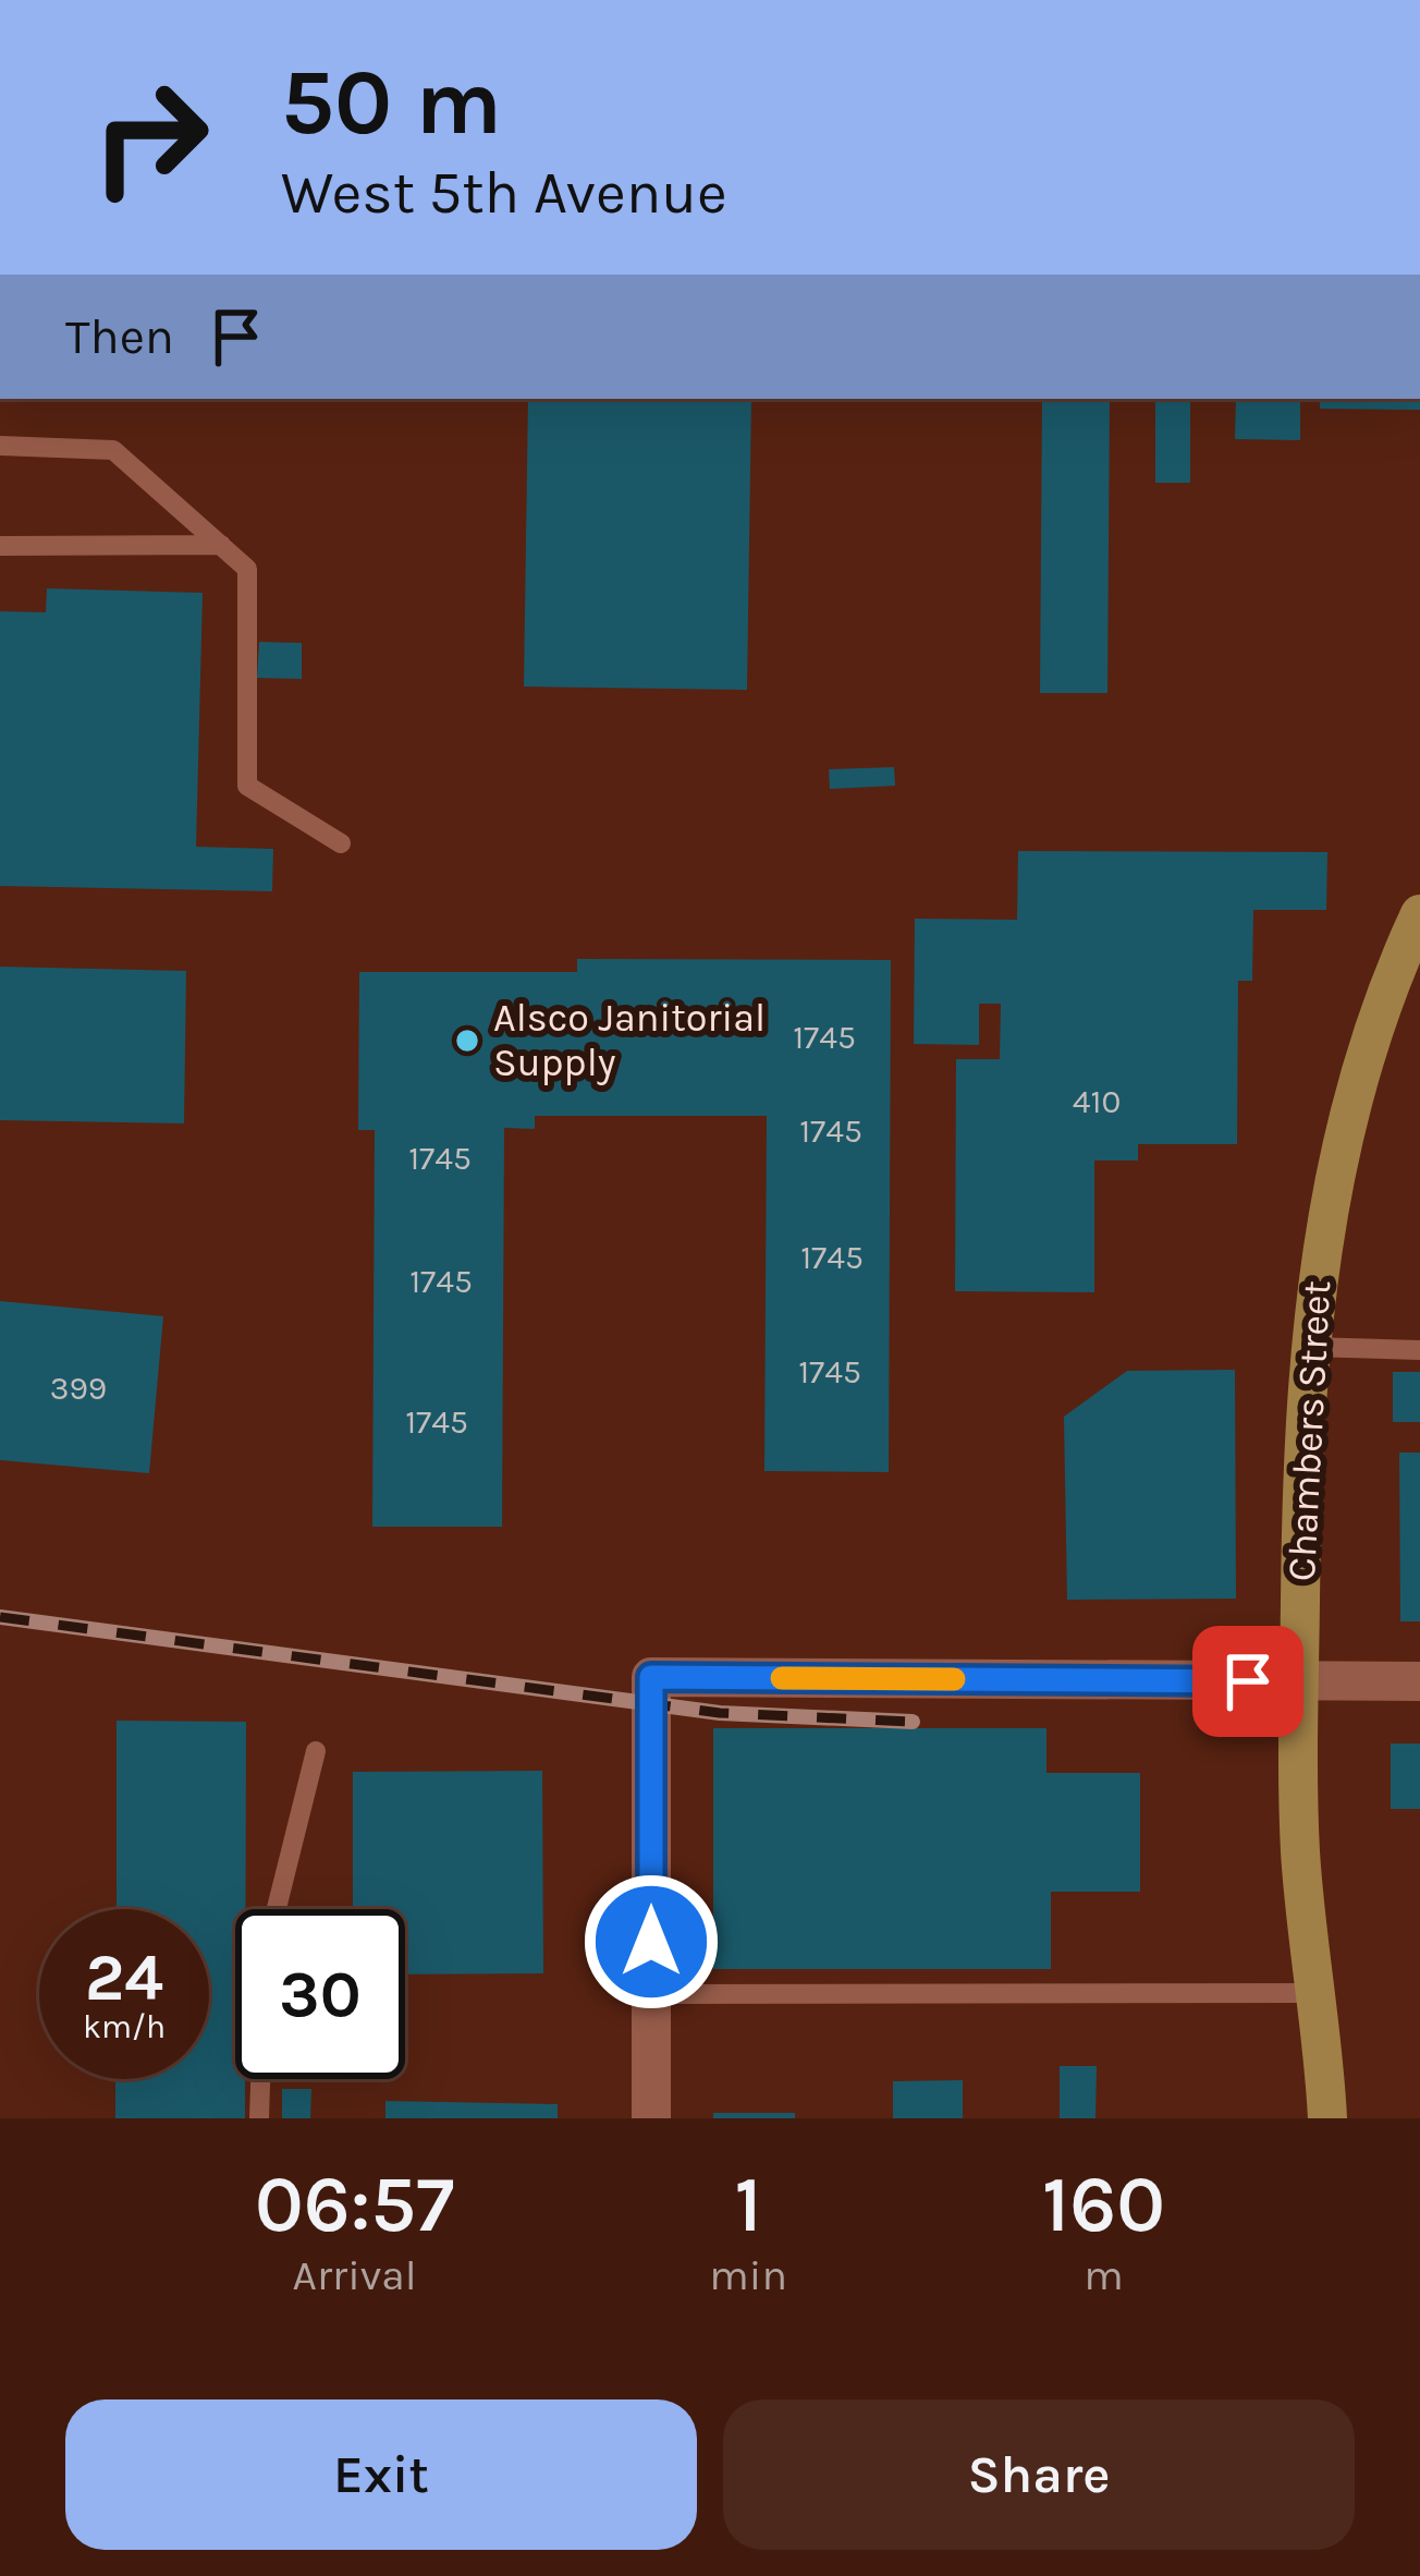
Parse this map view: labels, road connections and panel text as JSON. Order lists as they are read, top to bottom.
{
  "streets": {
    "main road": ["Chambers Street"]
  },
  "places": ["Alsco Janitorial Supply"],
  "house_numbers": [
    "1745",
    "410",
    "1745",
    "1745",
    "1745",
    "1745",
    "1745",
    "399",
    "1745"
  ],
  "page": {
    "turn": ["50 m", "West 5th Avenue"],
    "then": "Then",
    "speed": "24 km/h",
    "limit": "30",
    "eta": [
      "06:57",
      "Arrival",
      "1",
      "min",
      "160",
      "m"
    ],
    "buttons": ["Exit", "Share"]
  }
}
